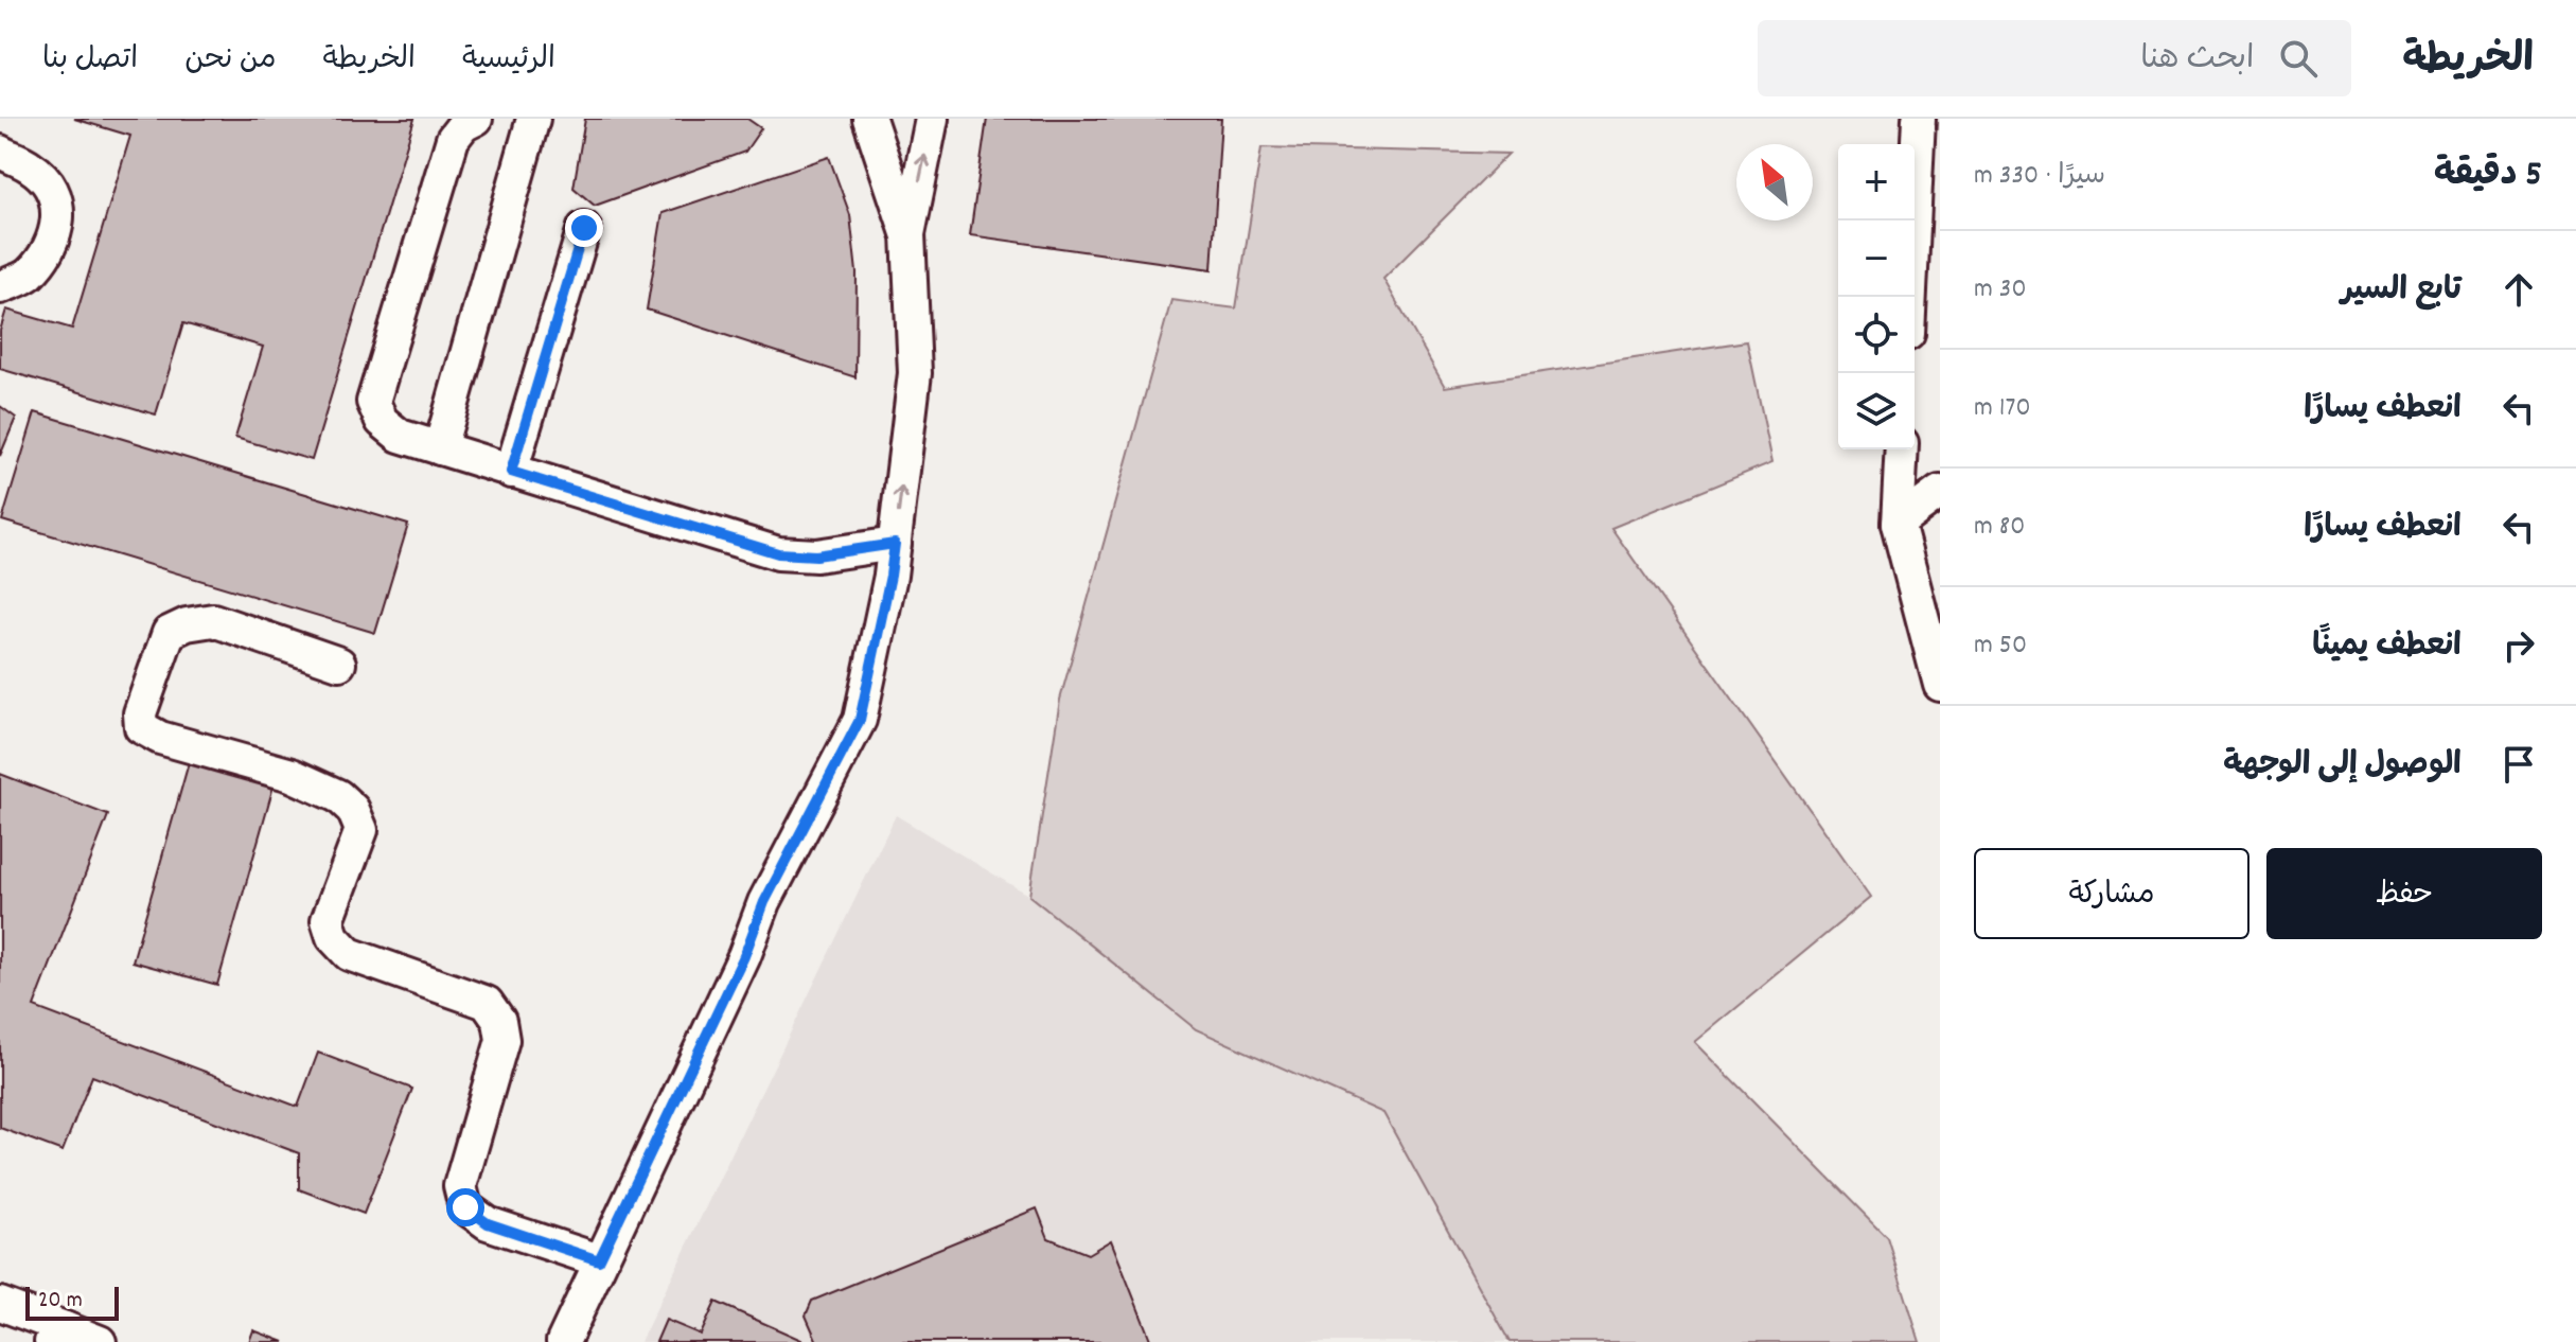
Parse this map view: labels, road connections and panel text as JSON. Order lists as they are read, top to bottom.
{
  "scale_bar": "20 m",
  "north": "top left",
  "page": {
    "header": "الخريطة",
    "search": "ابحث هنا",
    "nav": [
      "الرئيسية",
      "الخريطة",
      "من نحن",
      "اتصل بنا"
    ],
    "heading": ["5 دقيقة", "سيرًا · 330 m"],
    "map_buttons": ["+", "−"],
    "list": [
      ["تابع السير", "30 m"],
      ["انعطف يسارًا", "170 m"],
      ["انعطف يسارًا", "80 m"],
      ["انعطف يمينًا", "50 m"],
      "الوصول إلى الوجهة"
    ],
    "buttons": ["حفظ", "مشاركة"],
    "scale": "20 m"
  }
}
